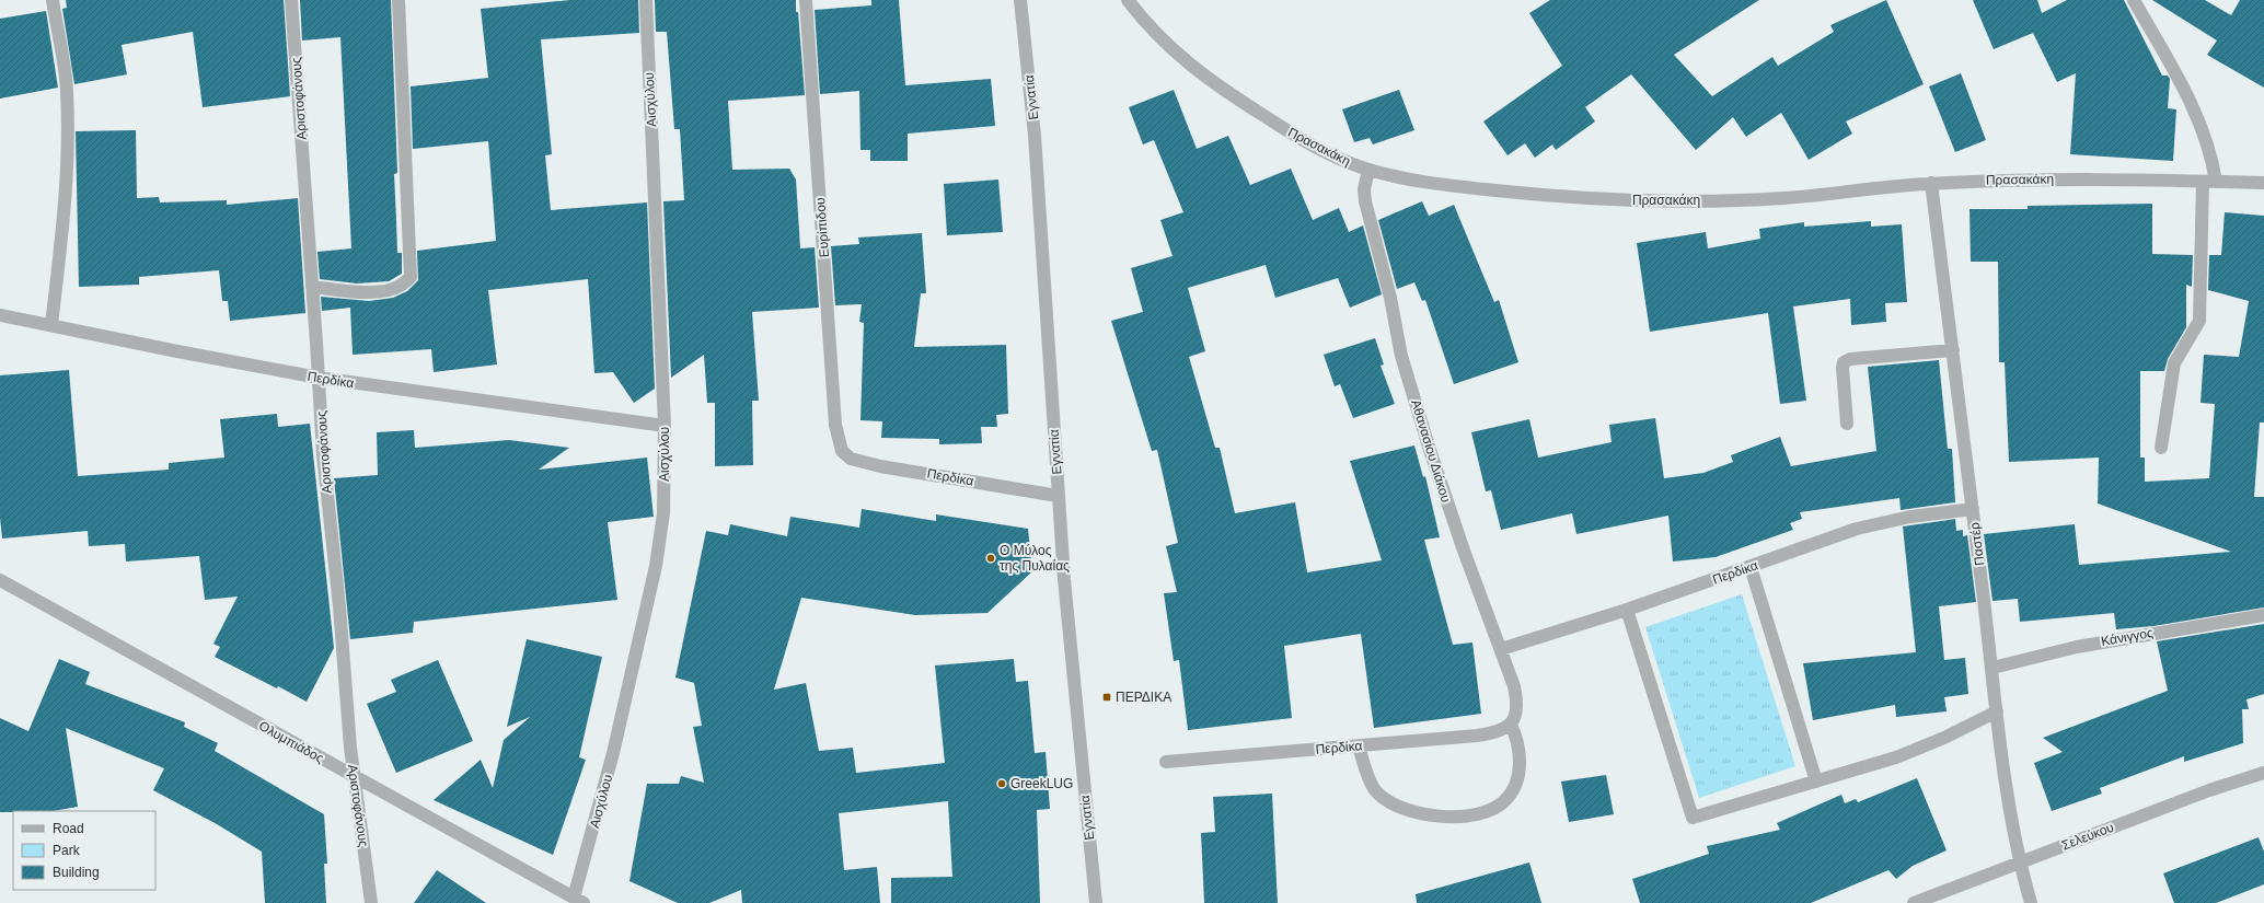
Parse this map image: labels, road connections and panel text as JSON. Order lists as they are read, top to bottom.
{
  "streets": {
    "street": [
      "Εγνατία",
      "Αριστοφάνους",
      "Αισχύλου",
      "Πρασακάκη",
      "Ευρίπιδου",
      "Περδίκα",
      "Αθανασίου Διάκου",
      "Παστέρ",
      "Κάνιγγος",
      "Ολυμπιάδος",
      "Σελεύκου"
    ]
  },
  "crossings": [
    ["Εγνατία", "Περδίκα"],
    ["Αριστοφάνους", "Περδίκα"],
    ["Αριστοφάνους", "Ολυμπιάδος"],
    ["Αισχύλου", "Περδίκα"],
    ["Αισχύλου", "Ολυμπιάδος"],
    ["Πρασακάκη", "Αθανασίου Διάκου"],
    ["Πρασακάκη", "Παστέρ"],
    ["Ευρίπιδου", "Περδίκα"],
    ["Περδίκα", "Αθανασίου Διάκου"],
    ["Περδίκα", "Παστέρ"],
    ["Παστέρ", "Κάνιγγος"],
    ["Παστέρ", "Σελεύκου"]
  ],
  "places": {
    "other": ["Ο Μύλος της Πυλαίας", "GreekLUG"],
    "transit": ["ΠΕΡΔΙΚΑ"]
  },
  "legend": ["Road", "Park", "Building"]
}
